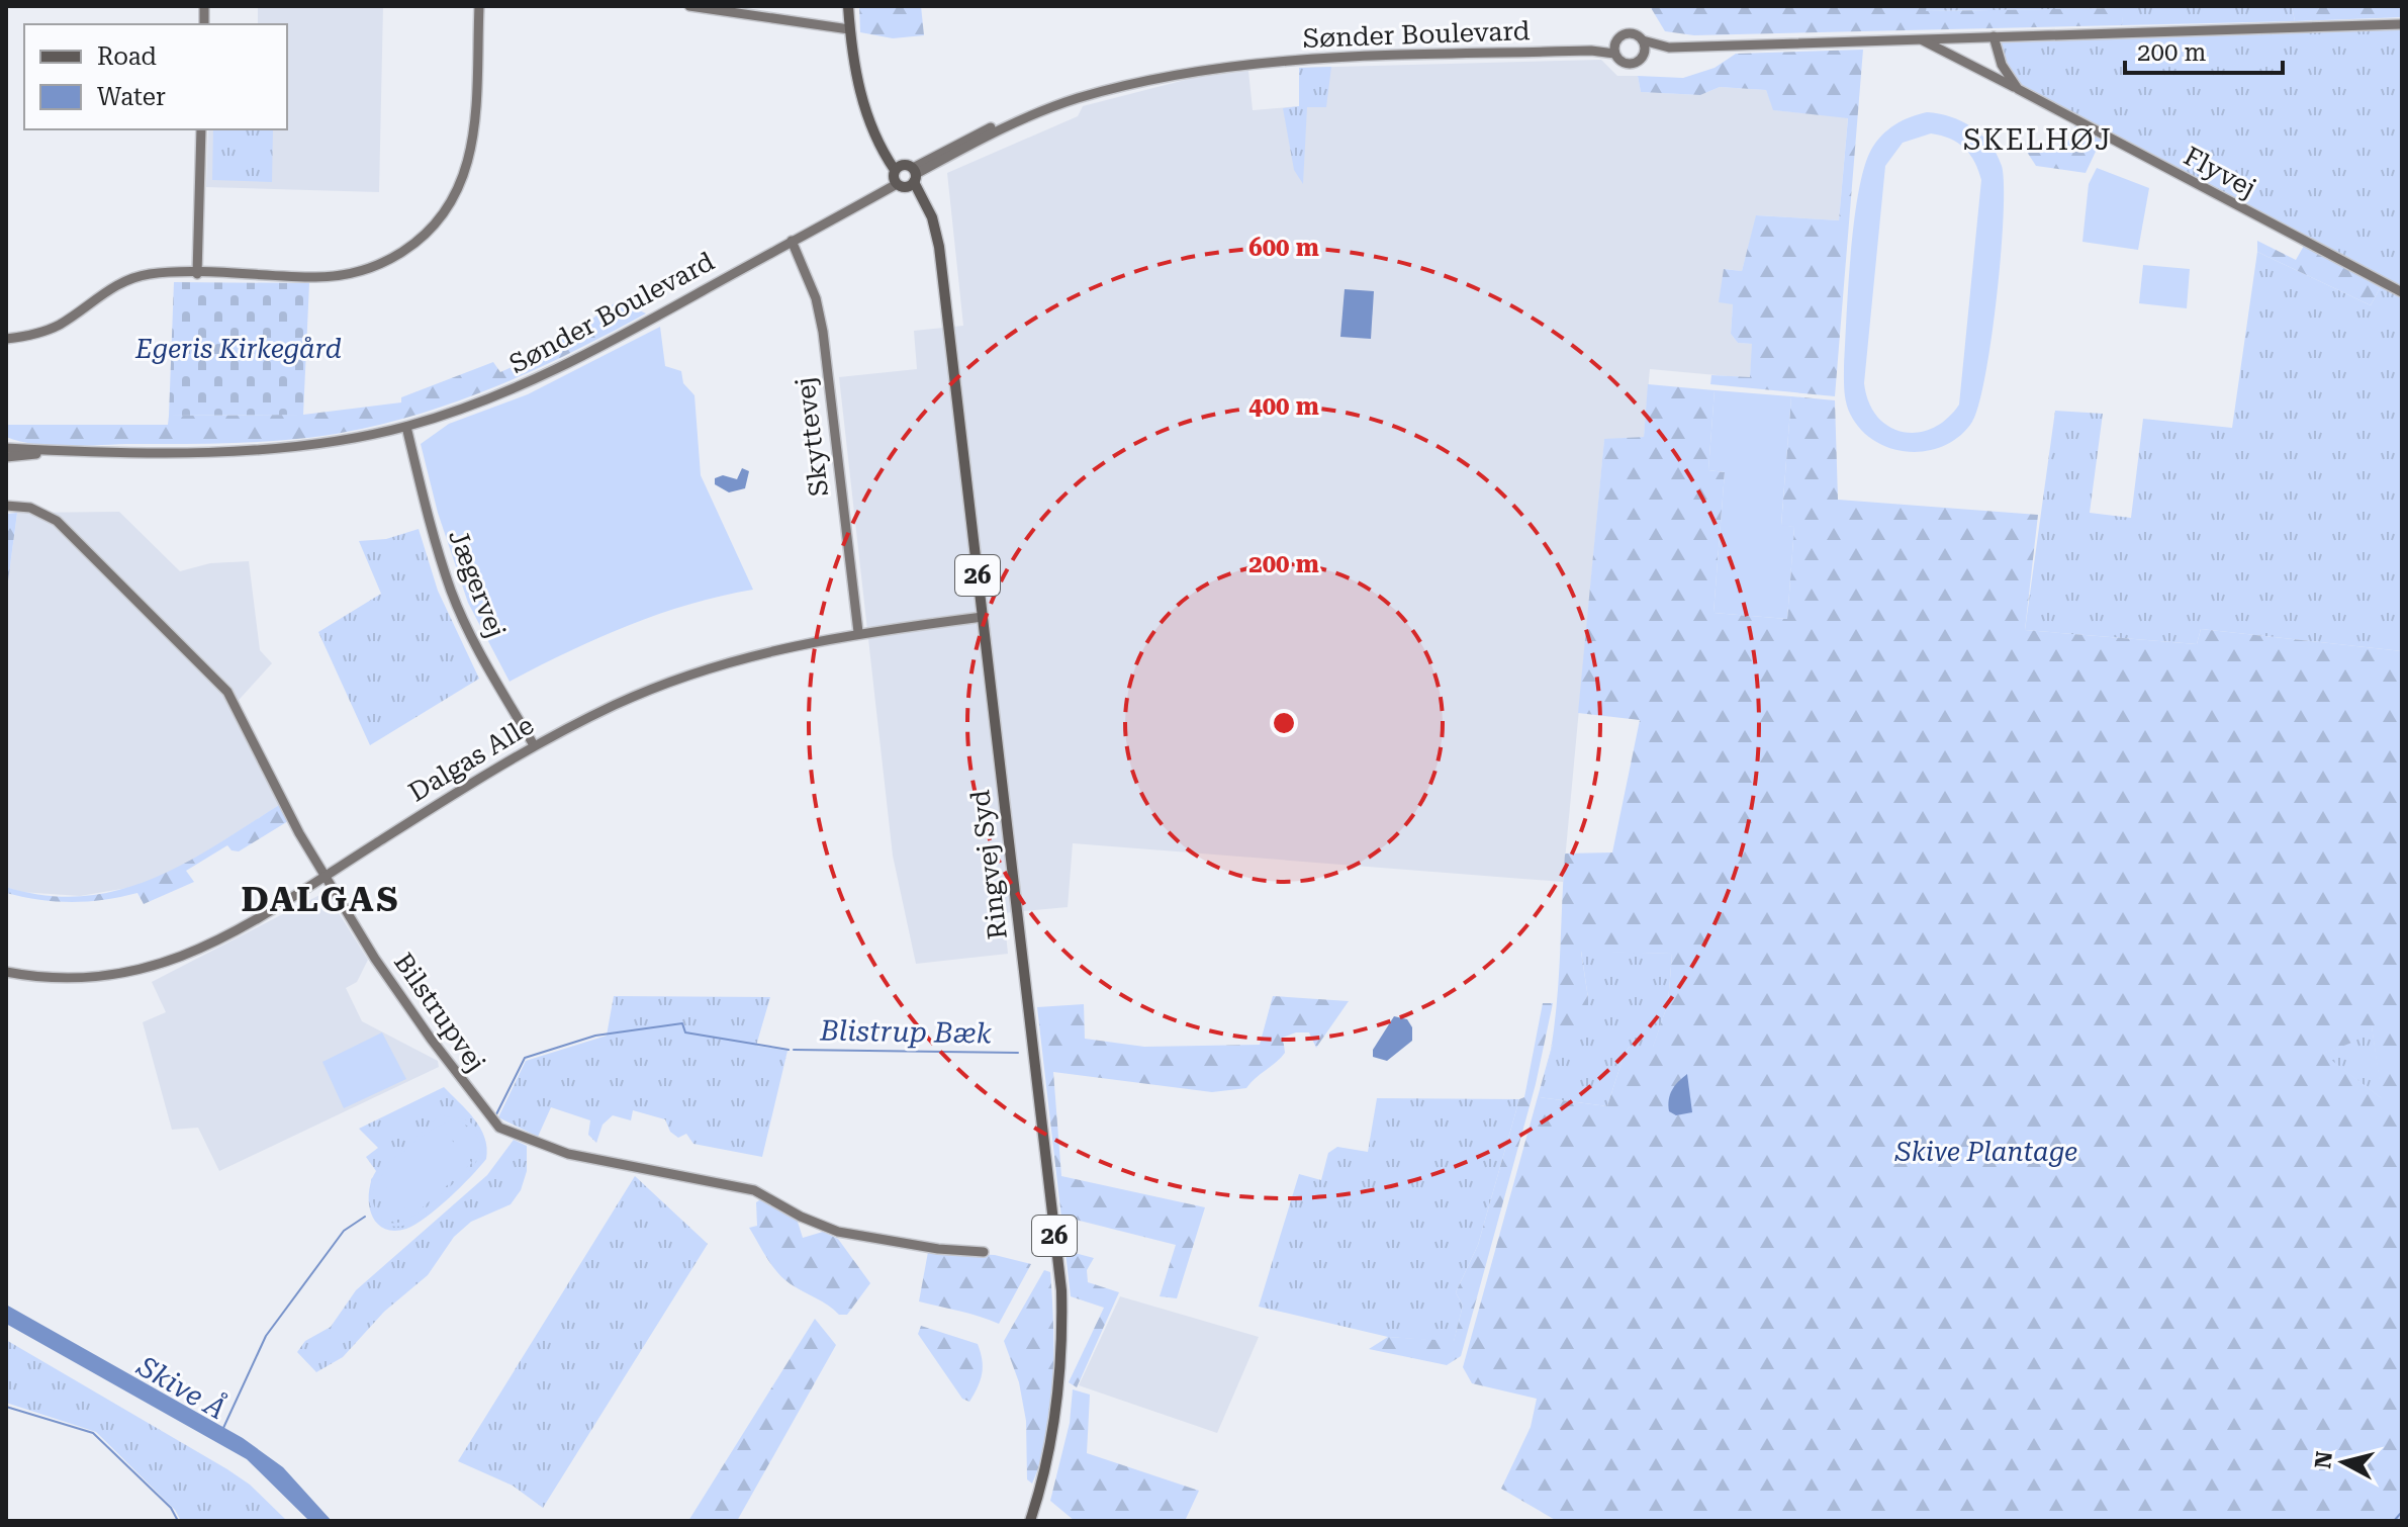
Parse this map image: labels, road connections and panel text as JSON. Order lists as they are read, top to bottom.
{
  "streets": {
    "main road": ["26", "Ringvej Syd"],
    "street": [
      "Sønder Boulevard",
      "Flyvej",
      "Skyttevej",
      "Jægervej",
      "Dalgas Alle",
      "Bilstrupvej"
    ]
  },
  "crossings": [
    ["Sønder Boulevard", "Skyttevej"],
    ["Sønder Boulevard", "Jægervej"],
    ["Sønder Boulevard", "Ringvej Syd"],
    ["Skyttevej", "Dalgas Alle"],
    ["Jægervej", "Dalgas Alle"],
    ["Dalgas Alle", "Ringvej Syd"],
    ["Dalgas Alle", "Bilstrupvej"]
  ],
  "districts": ["SKELHØJ", "DALGAS"],
  "water": ["Blistrup Bæk", "Skive Å"],
  "parks": ["Egeris Kirkegård", "Skive Plantage"],
  "legend": ["Road", "Water"],
  "scale_bar": "200 m",
  "north": "left",
  "rings": ["600 m", "400 m", "200 m"]
}
